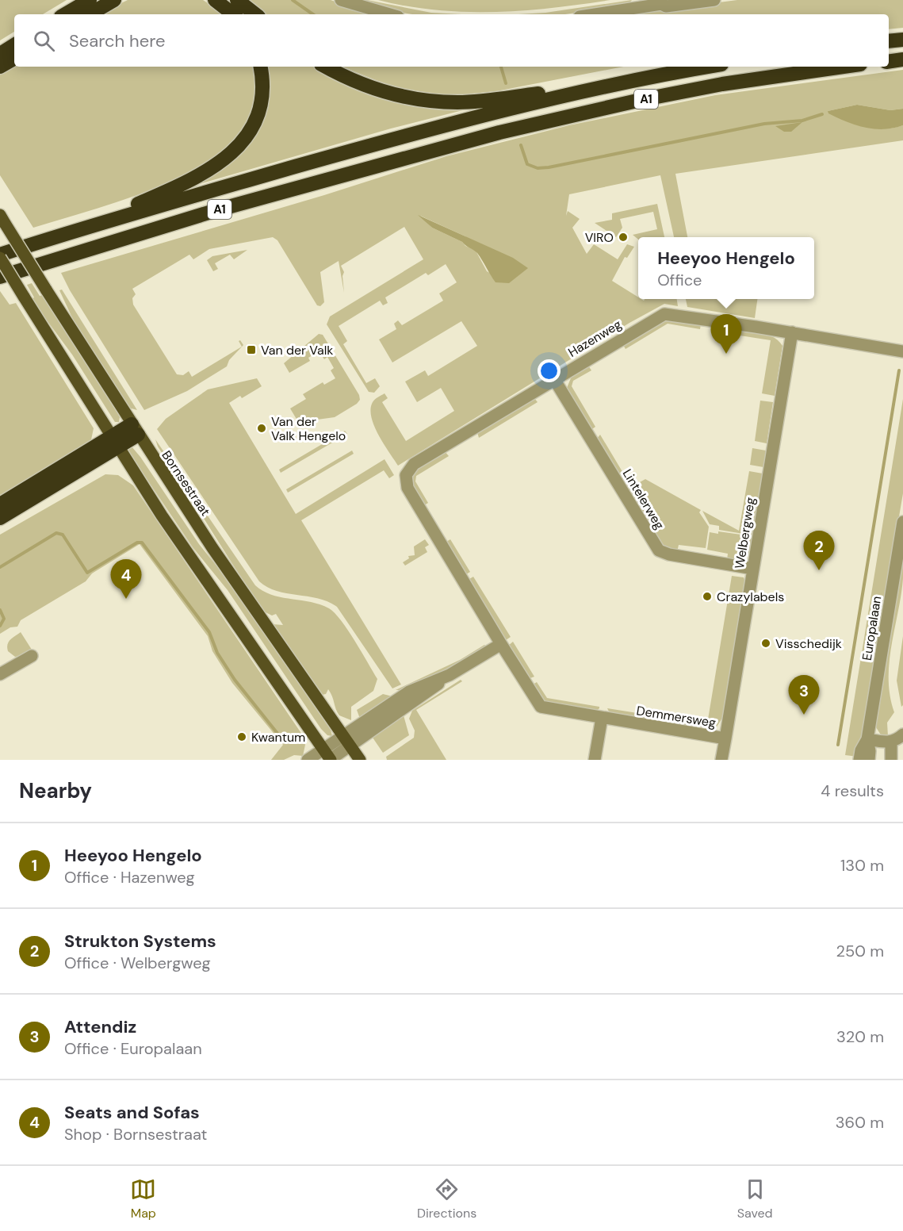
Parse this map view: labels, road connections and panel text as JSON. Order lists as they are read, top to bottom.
{
  "streets": {
    "highway": ["A1"],
    "main road": ["Bornsestraat"],
    "street": [
      "Hazenweg",
      "Lintelerweg",
      "Welbergweg",
      "Europalaan",
      "Demmersweg"
    ]
  },
  "crossings": [
    ["Hazenweg", "Lintelerweg"],
    ["Hazenweg", "Welbergweg"],
    ["Hazenweg", "Demmersweg"],
    ["Lintelerweg", "Welbergweg"],
    ["Welbergweg", "Demmersweg"]
  ],
  "places": {
    "other": [
      "VIRO",
      "Van der Valk Hengelo",
      "Crazylabels",
      "Visschedijk",
      "Kwantum"
    ],
    "transit": ["Van der Valk"]
  },
  "page": {
    "search": "Search here",
    "popup": ["Heeyoo Hengelo", "Office"],
    "pins": [
      "1",
      "2",
      "4",
      "3"
    ],
    "heading": ["Nearby", "4 results"],
    "list": [
      {
        "mark": "1",
        "name": "Heeyoo Hengelo",
        "note": "Office · Hazenweg",
        "value": "130 m"
      },
      {
        "mark": "2",
        "name": "Strukton Systems",
        "note": "Office · Welbergweg",
        "value": "250 m"
      },
      {
        "mark": "3",
        "name": "Attendiz",
        "note": "Office · Europalaan",
        "value": "320 m"
      },
      {
        "mark": "4",
        "name": "Seats and Sofas",
        "note": "Shop · Bornsestraat",
        "value": "360 m"
      }
    ],
    "nav": ["Map", "Directions", "Saved"]
  }
}
